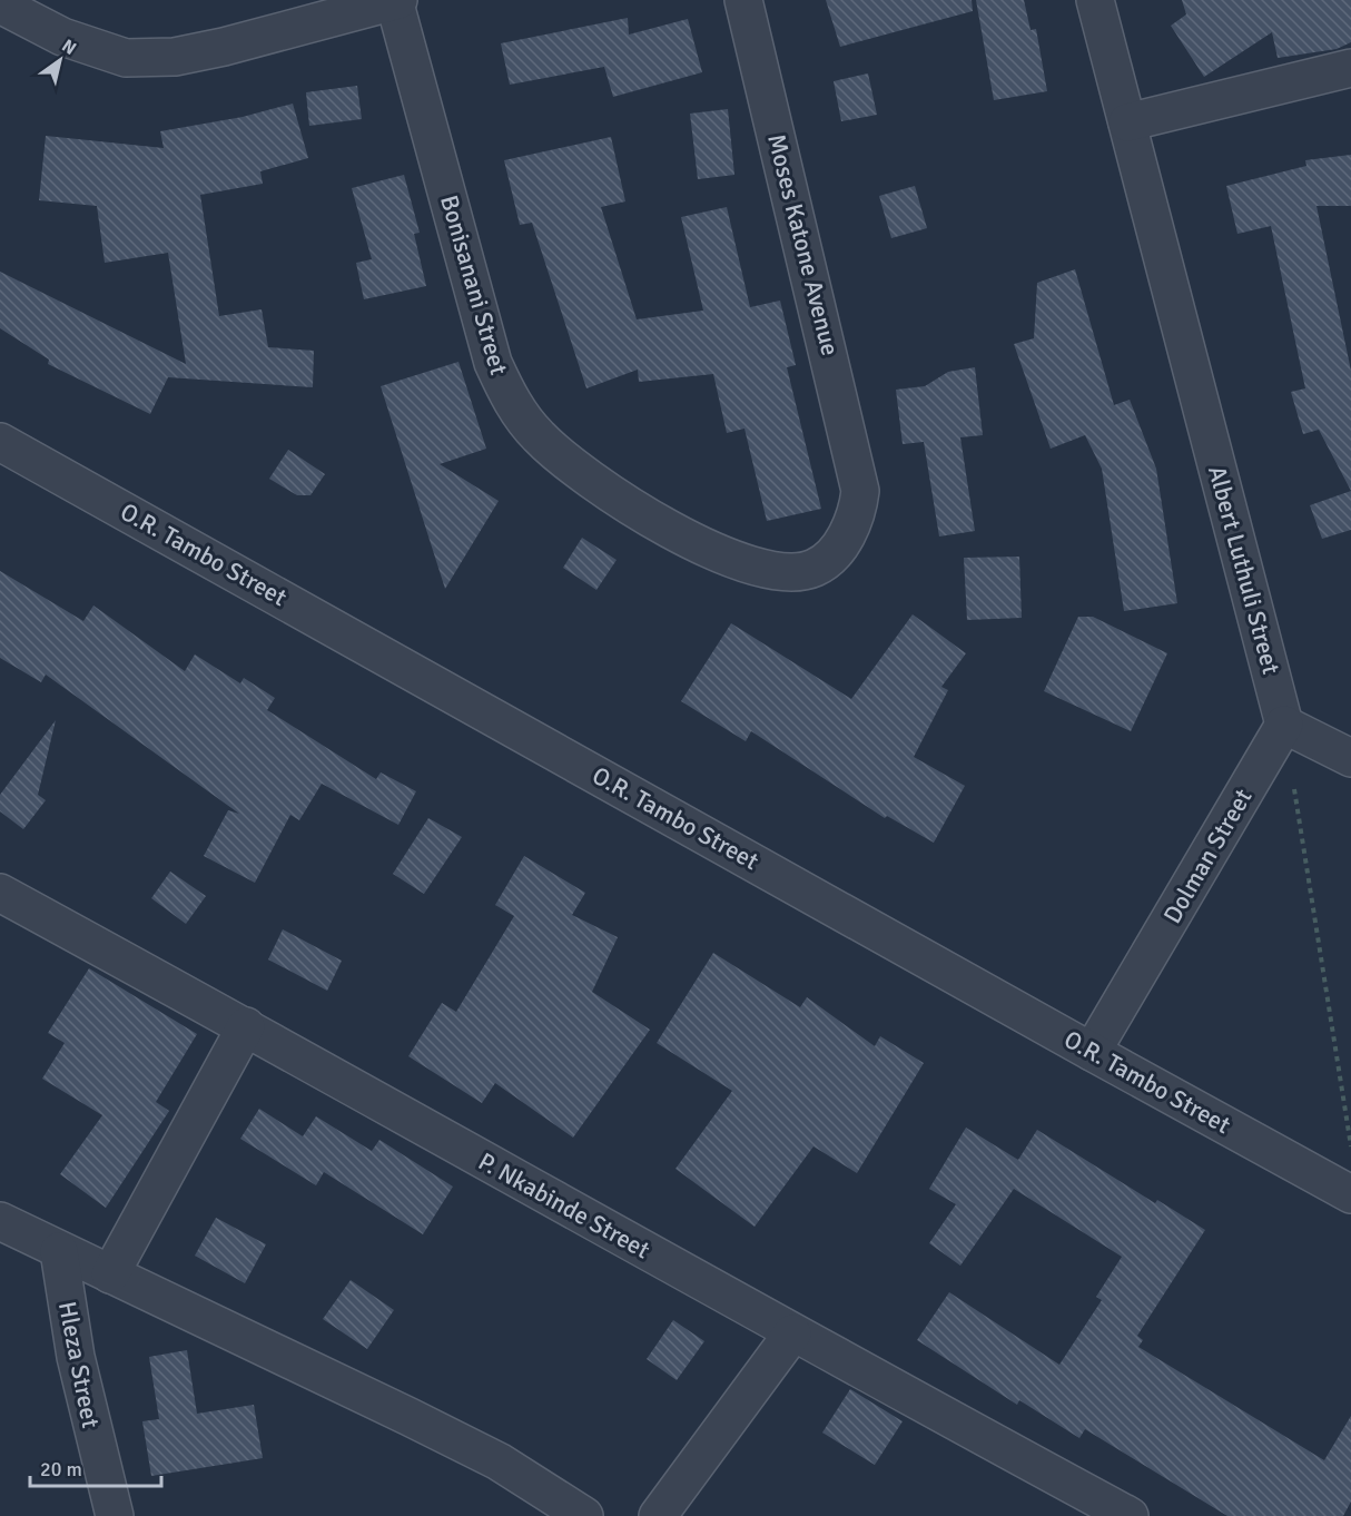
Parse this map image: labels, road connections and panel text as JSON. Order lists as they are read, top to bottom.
{
  "streets": {
    "street": [
      "Moses Katone Avenue",
      "Bonisanani Street",
      "O.R. Tambo Street",
      "Albert Luthuli Street",
      "Dolman Street",
      "P. Nkabinde Street",
      "Hleza Street"
    ]
  },
  "crossings": [
    ["Moses Katone Avenue", "Bonisanani Street"],
    ["O.R. Tambo Street", "Dolman Street"],
    ["Albert Luthuli Street", "Dolman Street"]
  ],
  "scale_bar": "20 m",
  "north": "top right"
}
